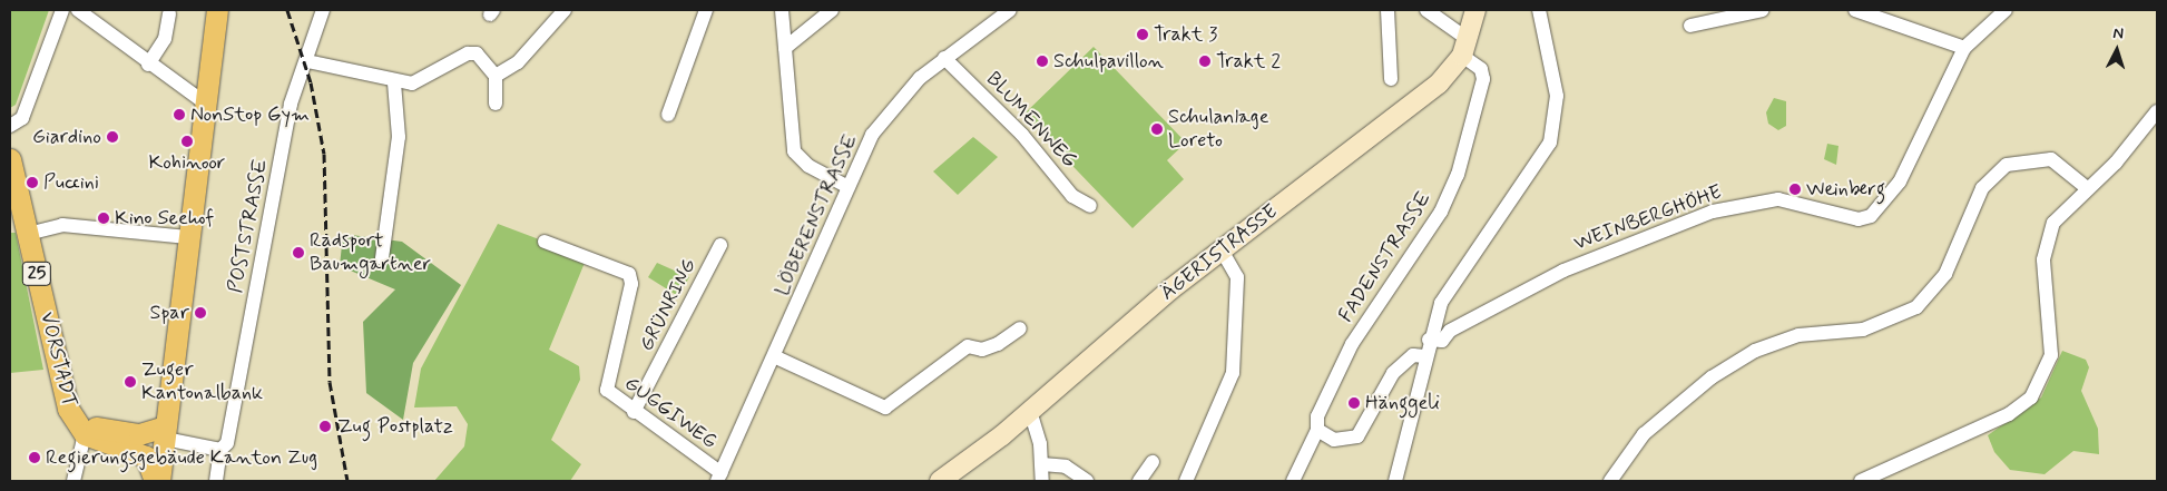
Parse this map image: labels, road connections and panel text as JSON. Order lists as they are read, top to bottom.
{
  "streets": {
    "main road": ["ÄGERISTRASSE", "25", "VORSTADT"],
    "street": [
      "BLUMENWEG",
      "LÖBERENSTRASSE",
      "WEINBERGHÖHE",
      "POSTSTRASSE",
      "FADENSTRASSE",
      "GRÜNRING",
      "GUGGIWEG"
    ]
  },
  "crossings": [
    ["BLUMENWEG", "LÖBERENSTRASSE"],
    ["LÖBERENSTRASSE", "GUGGIWEG"],
    ["ÄGERISTRASSE", "FADENSTRASSE"],
    ["GRÜNRING", "GUGGIWEG"]
  ],
  "places": [
    "Trakt 3",
    "Schulpavillon",
    "Trakt 2",
    "NonStop Gym",
    "Schulanlage Loreto",
    "Giardino",
    "Kohinoor",
    "Puccini",
    "Weinberg",
    "Kino Seehof",
    "Radsport Baumgartner",
    "Spar",
    "Zuger Kantonalbank",
    "Hänggeli",
    "Zug Postplatz",
    "Regierungsgebäude Kanton Zug"
  ],
  "north": "top"
}
